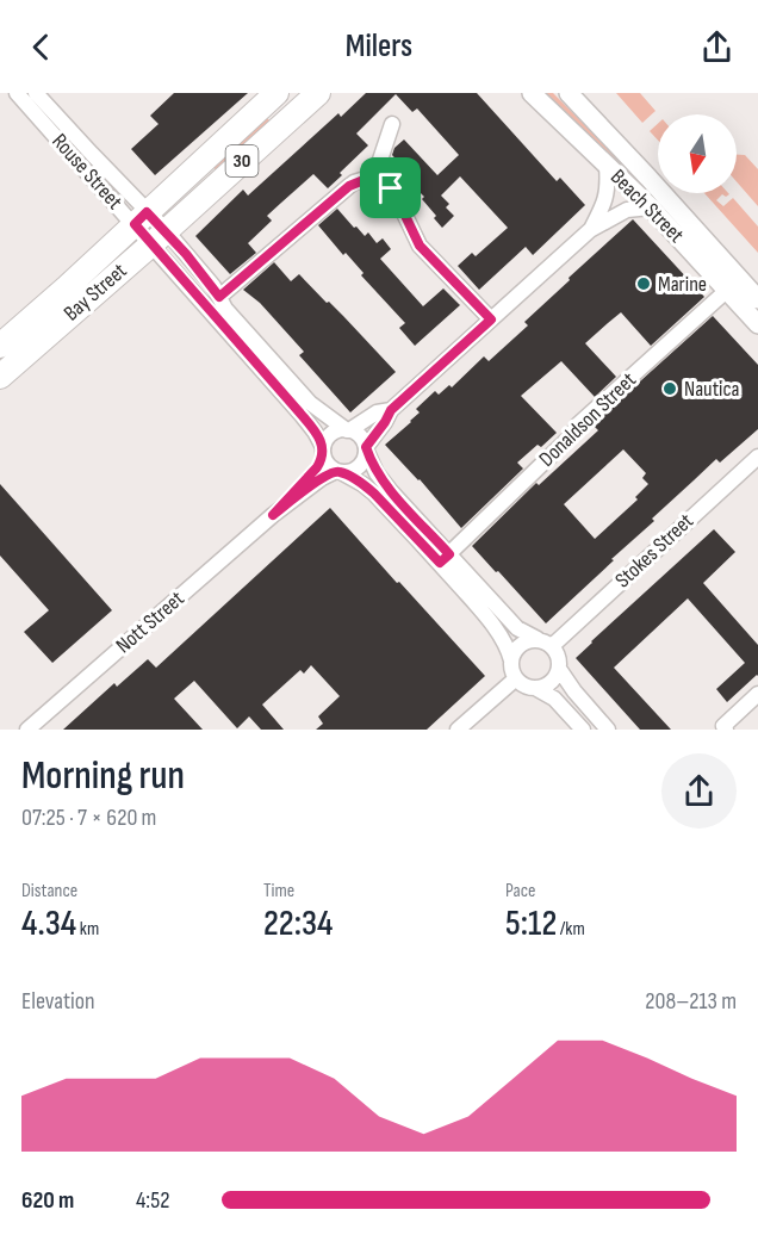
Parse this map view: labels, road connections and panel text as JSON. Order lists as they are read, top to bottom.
{
  "streets": {
    "main road": ["30", "Bay Street"],
    "street": [
      "Rouse Street",
      "Beach Street",
      "Donaldson Street",
      "Stokes Street",
      "Nott Street"
    ]
  },
  "crossings": [
    ["Rouse Street", "Bay Street"],
    ["Rouse Street", "Nott Street"],
    ["Beach Street", "Donaldson Street"]
  ],
  "places": ["Marine", "Nautica"],
  "north": "bottom",
  "page": {
    "header": "Milers",
    "heading": ["Morning run", "07:25 · 7 × 620 m"],
    "stats": [
      ["Distance", "4.34 km"],
      ["Time", "22:34"],
      ["Pace", "5:12 /km"]
    ],
    "chart": ["Elevation", "208–213 m"],
    "list": [
      {
        "name": "620 m",
        "note": "4:52"
      }
    ]
  }
}
